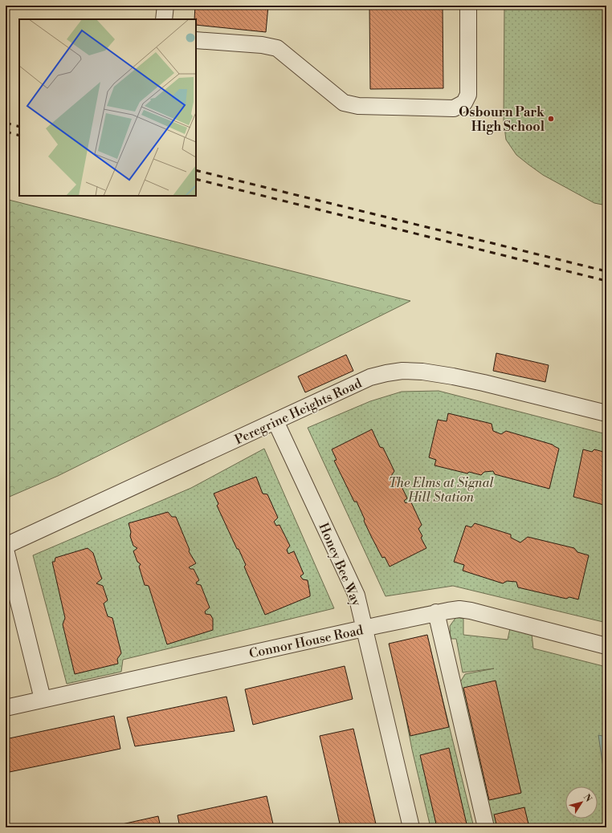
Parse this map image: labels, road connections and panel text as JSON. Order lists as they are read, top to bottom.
{
  "streets": {
    "street": ["Peregrine Heights Road", "Honey Bee Way", "Connor House Road"]
  },
  "crossings": [
    ["Peregrine Heights Road", "Honey Bee Way"],
    ["Honey Bee Way", "Connor House Road"]
  ],
  "parks": ["The Elms at Signal Hill Station"],
  "places": ["Osbourn Park High School"],
  "north": "top right"
}
